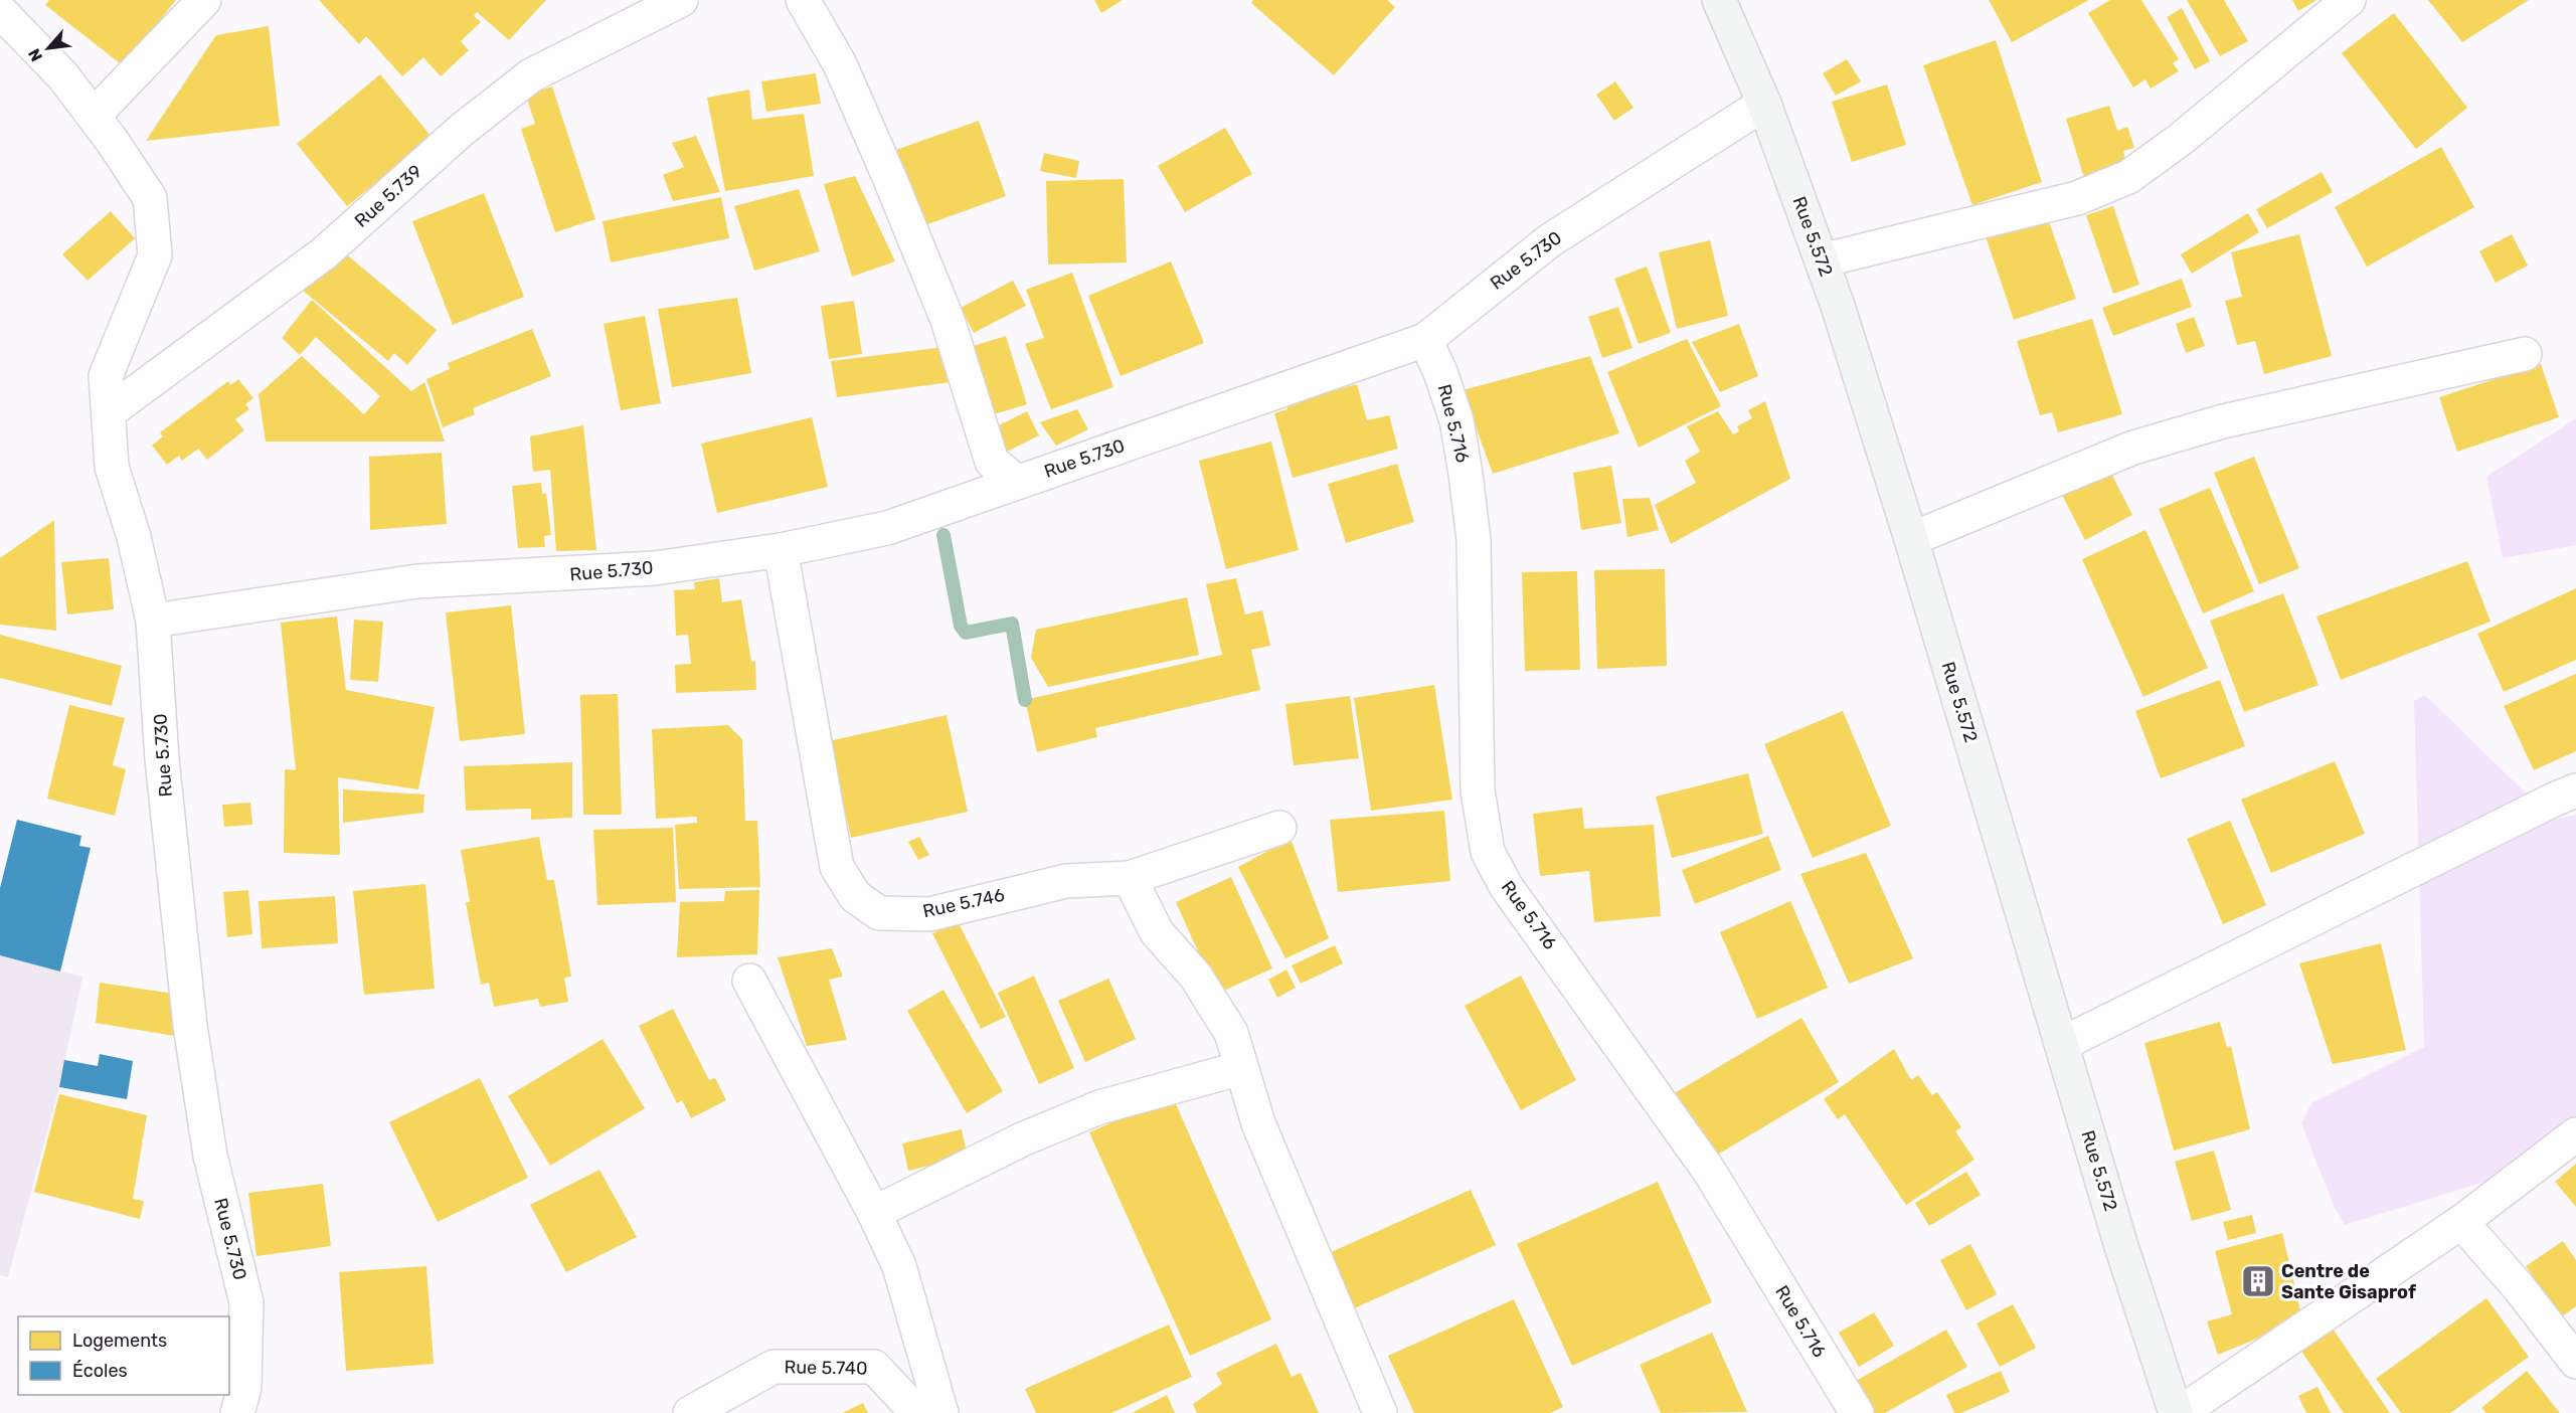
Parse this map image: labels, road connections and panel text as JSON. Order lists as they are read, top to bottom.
{
  "streets": {
    "street": [
      "Rue 5.739",
      "Rue 5.572",
      "Rue 5.730",
      "Rue 5.716",
      "Rue 5.746",
      "Rue 5.740"
    ]
  },
  "crossings": [
    ["Rue 5.572", "Rue 5.730"],
    ["Rue 5.730", "Rue 5.716"],
    ["Rue 5.730", "Rue 5.746"]
  ],
  "places": {
    "building": ["Centre de Sante Gisaprof"]
  },
  "legend": ["Logements", "Écoles"],
  "north": "bottom left"
}
